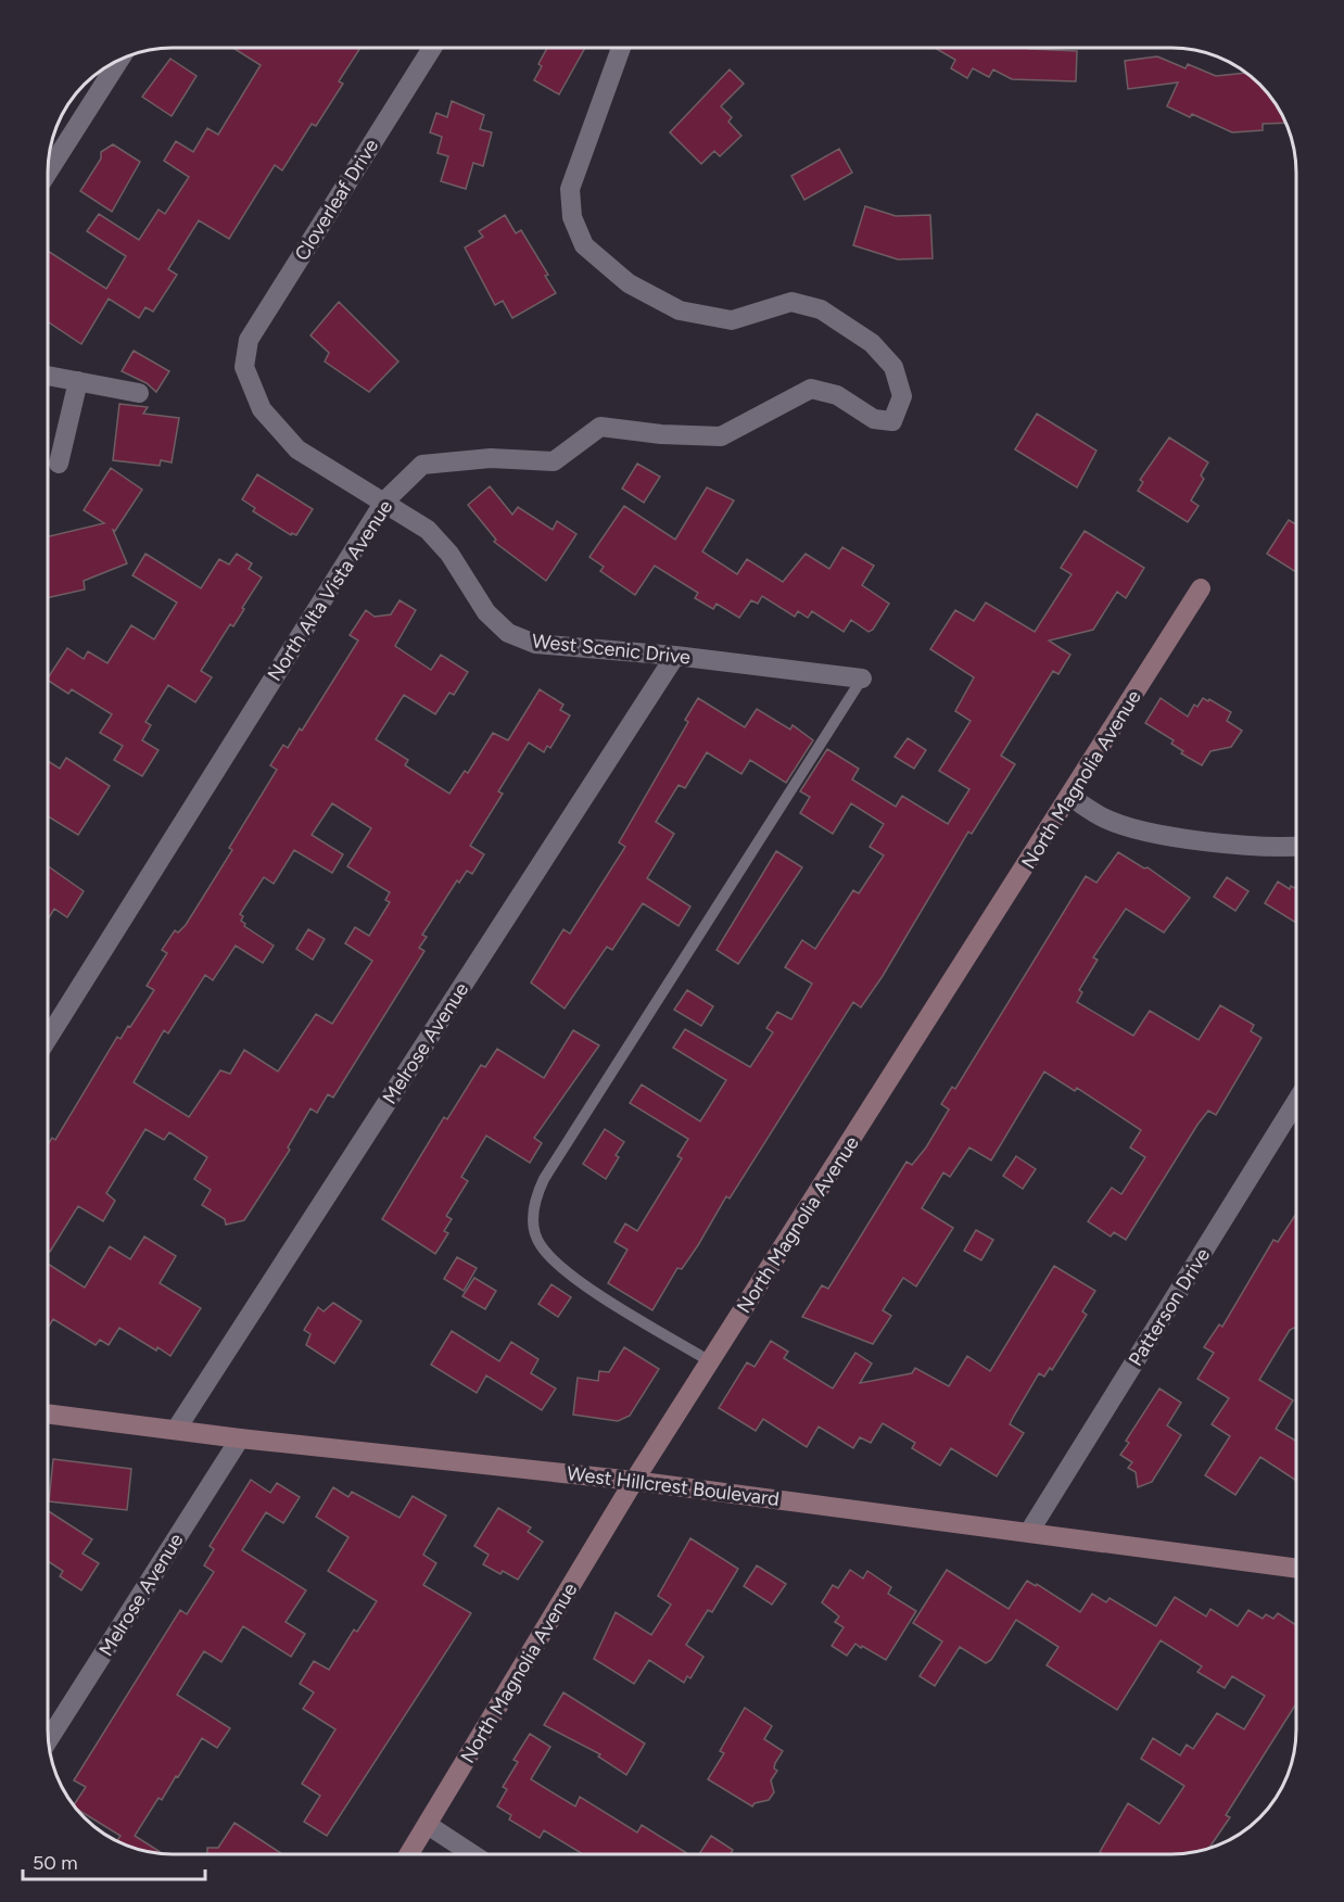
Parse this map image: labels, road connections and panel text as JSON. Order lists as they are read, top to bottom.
{
  "streets": {
    "street": [
      "Cloverleaf Drive",
      "North Alta Vista Avenue",
      "West Scenic Drive",
      "North Magnolia Avenue",
      "Melrose Avenue",
      "Patterson Drive",
      "West Hillcrest Boulevard"
    ]
  },
  "crossings": [
    ["Cloverleaf Drive", "West Scenic Drive"],
    ["North Alta Vista Avenue", "West Scenic Drive"],
    ["West Scenic Drive", "Melrose Avenue"],
    ["North Magnolia Avenue", "West Hillcrest Boulevard"],
    ["Melrose Avenue", "West Hillcrest Boulevard"],
    ["Patterson Drive", "West Hillcrest Boulevard"]
  ],
  "scale_bar": "50 m"
}
